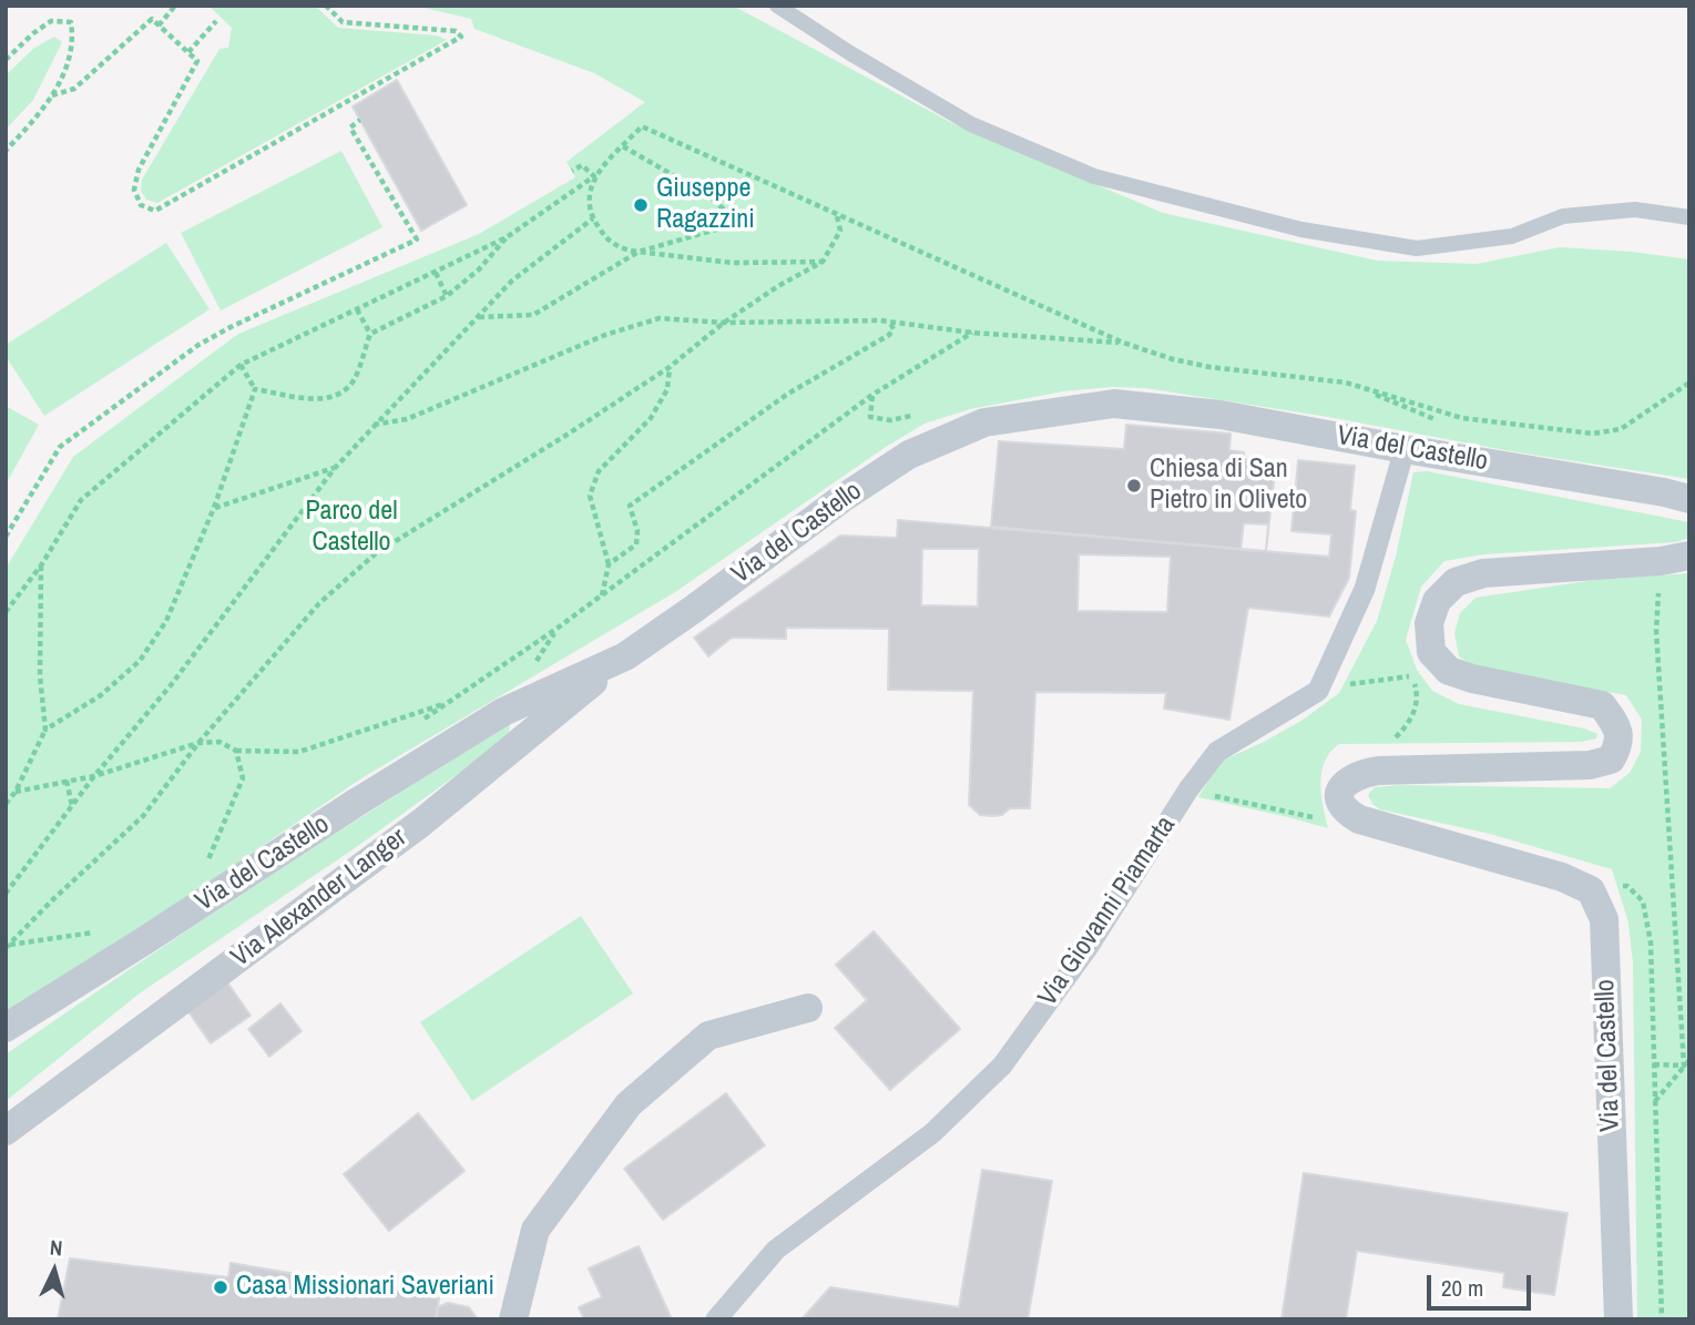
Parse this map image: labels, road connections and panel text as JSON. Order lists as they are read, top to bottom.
{
  "streets": {
    "street": ["Via del Castello", "Via Alexander Langer", "Via Giovanni Piamarta"]
  },
  "crossings": [
    ["Via del Castello", "Via Alexander Langer"]
  ],
  "parks": ["Parco del Castello"],
  "places": ["Giuseppe Ragazzini", "Chiesa di San Pietro in Oliveto", "Casa Missionari Saveriani"],
  "scale_bar": "20 m",
  "north": "top"
}
